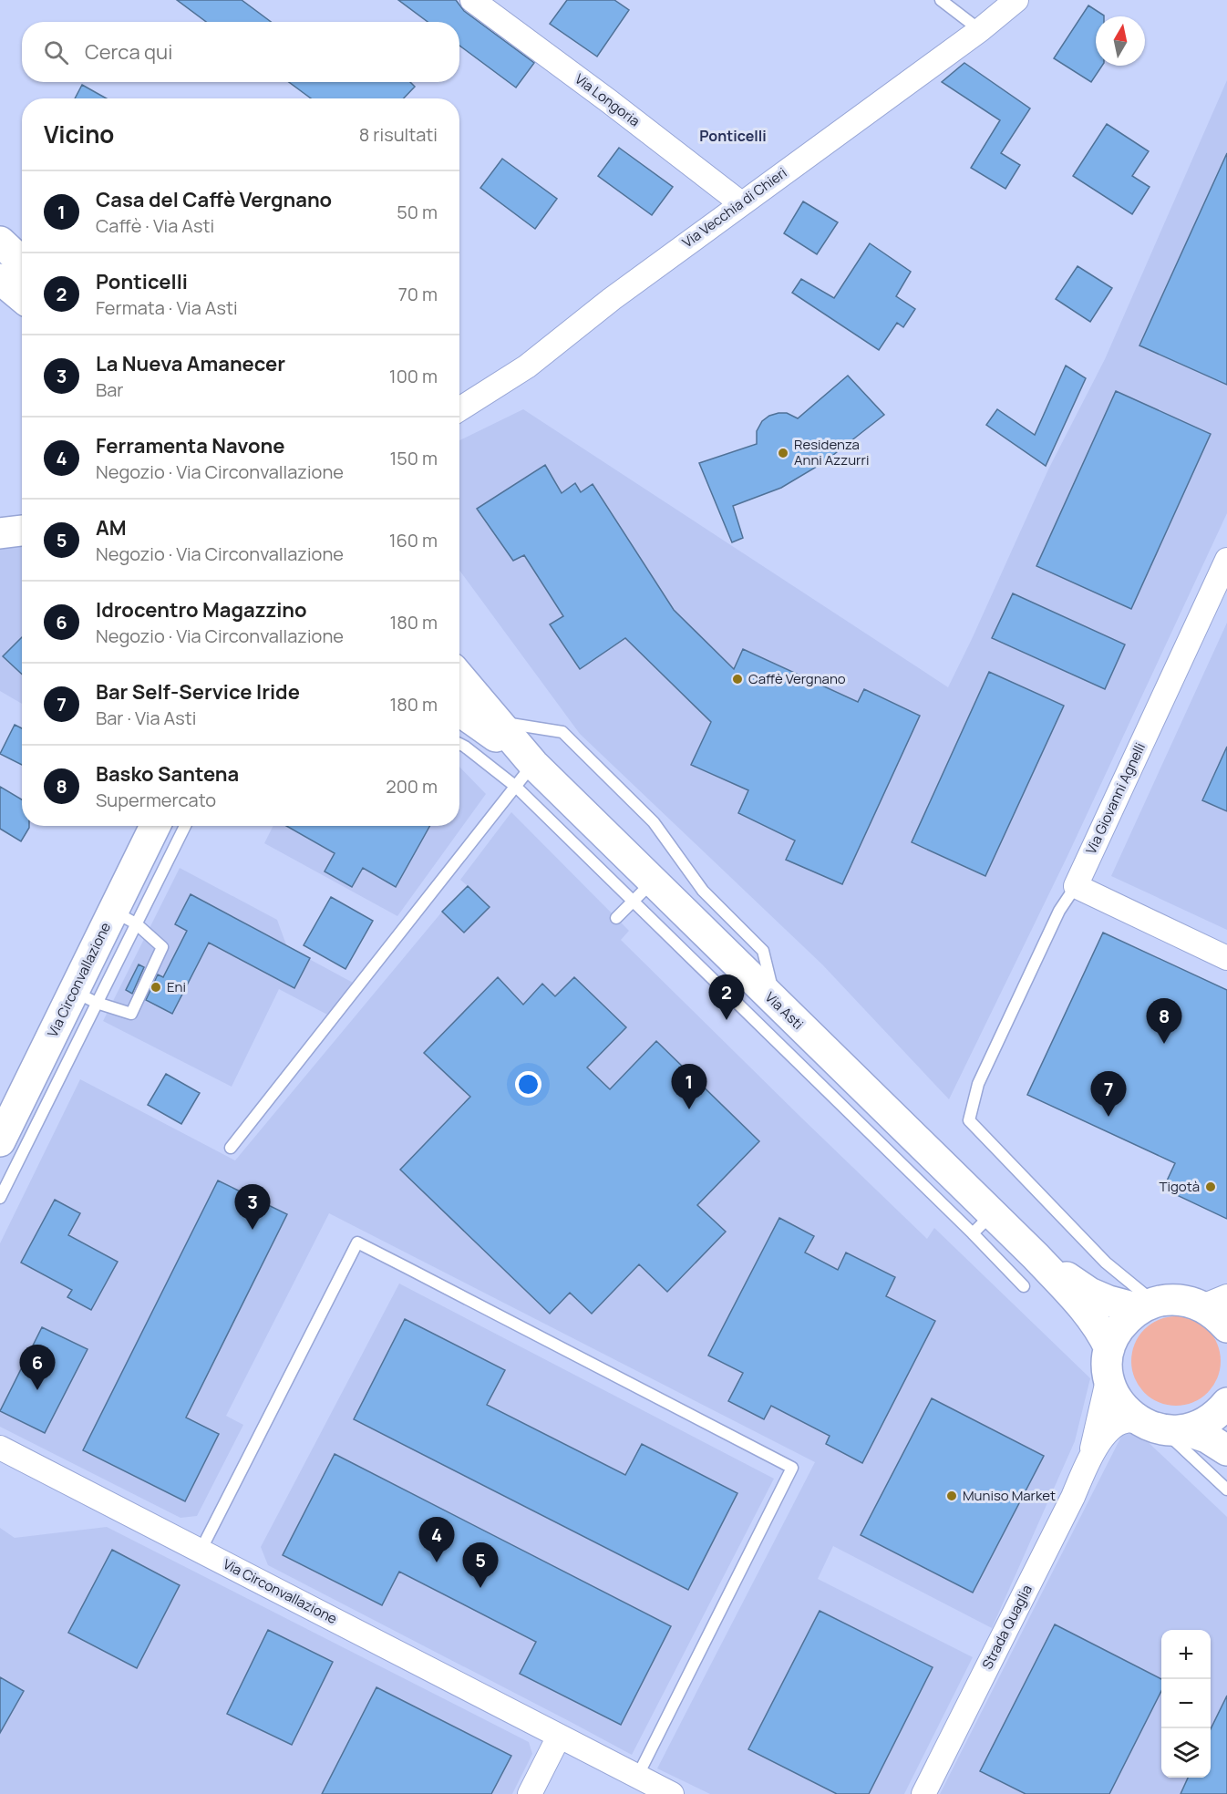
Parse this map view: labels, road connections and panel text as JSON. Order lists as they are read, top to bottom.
{
  "streets": {
    "main road": ["Via Circonvallazione", "Via Asti"],
    "street": [
      "Via Longoria",
      "Via Vecchia di Chieri",
      "Via Giovanni Agnelli",
      "Strada Quaglia"
    ]
  },
  "crossings": [
    ["Via Longoria", "Via Vecchia di Chieri"],
    ["Via Asti", "Strada Quaglia"]
  ],
  "districts": ["Ponticelli"],
  "places": [
    "Residenza Anni Azzurri",
    "Caffè Vergnano",
    "Eni",
    "Tigotà",
    "Muniso Market"
  ],
  "north": "top",
  "page": {
    "search": "Cerca qui",
    "heading": ["Vicino", "8 risultati"],
    "list": [
      {
        "mark": "1",
        "name": "Casa del Caffè Vergnano",
        "note": "Caffè · Via Asti",
        "value": "50 m"
      },
      {
        "mark": "2",
        "name": "Ponticelli",
        "note": "Fermata · Via Asti",
        "value": "70 m"
      },
      {
        "mark": "3",
        "name": "La Nueva Amanecer",
        "note": "Bar",
        "value": "100 m"
      },
      {
        "mark": "4",
        "name": "Ferramenta Navone",
        "note": "Negozio · Via Circonvallazione",
        "value": "150 m"
      },
      {
        "mark": "5",
        "name": "AM",
        "note": "Negozio · Via Circonvallazione",
        "value": "160 m"
      },
      {
        "mark": "6",
        "name": "Idrocentro Magazzino",
        "note": "Negozio · Via Circonvallazione",
        "value": "180 m"
      },
      {
        "mark": "7",
        "name": "Bar Self-Service Iride",
        "note": "Bar · Via Asti",
        "value": "180 m"
      },
      {
        "mark": "8",
        "name": "Basko Santena",
        "note": "Supermercato",
        "value": "200 m"
      }
    ],
    "pins": [
      "2",
      "8",
      "1",
      "7",
      "3",
      "6",
      "4",
      "5"
    ],
    "map_buttons": ["+", "−"]
  }
}
